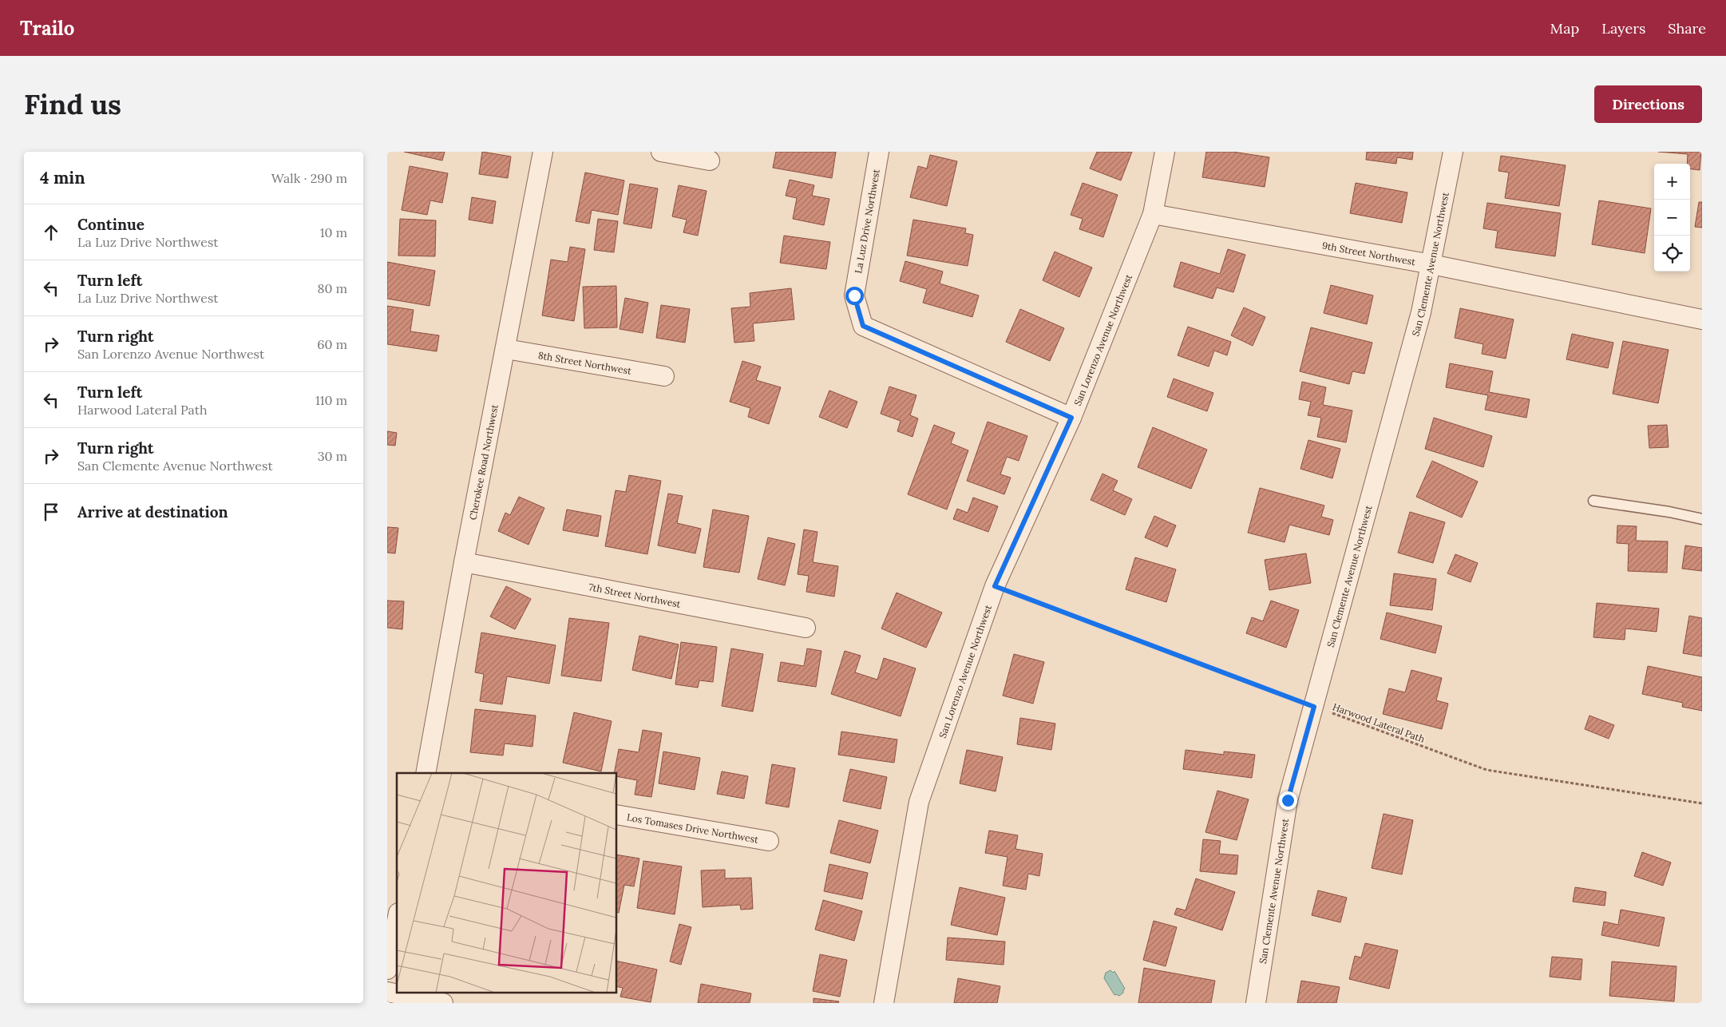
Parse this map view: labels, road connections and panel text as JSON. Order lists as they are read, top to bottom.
{
  "streets": {
    "street": [
      "La Luz Drive Northwest",
      "9th Street Northwest",
      "San Clemente Avenue Northwest",
      "San Lorenzo Avenue Northwest",
      "8th Street Northwest",
      "Cherokee Road Northwest",
      "7th Street Northwest",
      "Los Tomases Drive Northwest"
    ],
    "path": ["Harwood Lateral Path"]
  },
  "crossings": [
    ["La Luz Drive Northwest", "San Lorenzo Avenue Northwest"],
    ["9th Street Northwest", "San Clemente Avenue Northwest"],
    ["9th Street Northwest", "San Lorenzo Avenue Northwest"],
    ["San Clemente Avenue Northwest", "Harwood Lateral Path"],
    ["San Lorenzo Avenue Northwest", "Harwood Lateral Path"],
    ["8th Street Northwest", "Cherokee Road Northwest"],
    ["Cherokee Road Northwest", "7th Street Northwest"]
  ],
  "page": {
    "header": "Trailo",
    "nav": ["Map", "Layers", "Share"],
    "buttons": "Directions",
    "title": "Find us",
    "heading": ["4 min", "Walk · 290 m"],
    "map_buttons": ["+", "−"],
    "list": [
      ["Continue", "La Luz Drive Northwest", "10 m"],
      ["Turn left", "La Luz Drive Northwest", "80 m"],
      ["Turn right", "San Lorenzo Avenue Northwest", "60 m"],
      ["Turn left", "Harwood Lateral Path", "110 m"],
      ["Turn right", "San Clemente Avenue Northwest", "30 m"],
      "Arrive at destination"
    ]
  }
}
